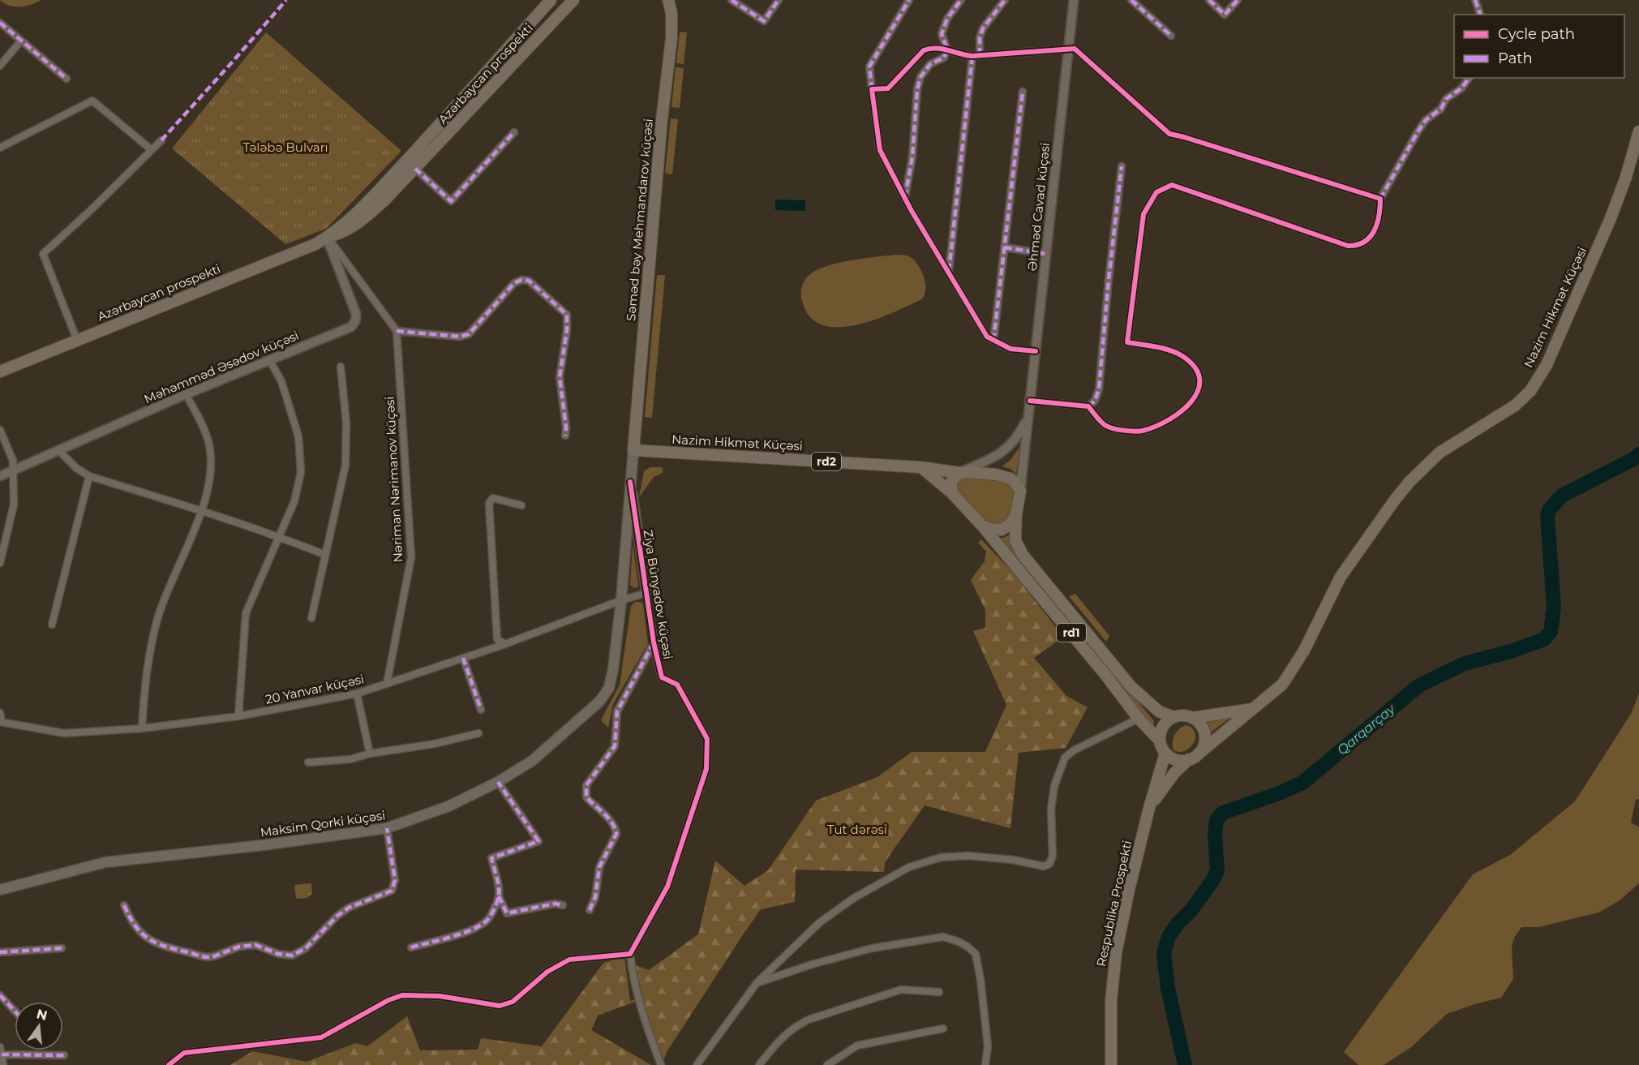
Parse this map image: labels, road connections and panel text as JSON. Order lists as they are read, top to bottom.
{
  "streets": {
    "main road": [
      "Azərbaycan prospekti",
      "Səməd bəy Mehmandarov küçəsi",
      "Nazim Hikmət Küçəsi",
      "rd2",
      "rd1",
      "Maksim Qorki küçəsi",
      "Respublika Prospekti"
    ],
    "street": [
      "Əhməd Cavad küçəsi",
      "Məhəmməd Əsədov küçəsi",
      "Nəriman Nərimanov küçəsi",
      "Ziya Bünyadov küçəsi",
      "20 Yanvar küçəsi"
    ]
  },
  "crossings": [
    ["Azərbaycan prospekti", "Məhəmməd Əsədov küçəsi"],
    ["Əhməd Cavad küçəsi", "Nazim Hikmət Küçəsi"],
    ["Əhməd Cavad küçəsi", "rd1"],
    ["Səməd bəy Mehmandarov küçəsi", "Nazim Hikmət Küçəsi"],
    ["Səməd bəy Mehmandarov küçəsi", "Ziya Bünyadov küçəsi"],
    ["Səməd bəy Mehmandarov küçəsi", "20 Yanvar küçəsi"],
    ["Səməd bəy Mehmandarov küçəsi", "Maksim Qorki küçəsi"],
    ["Nazim Hikmət Küçəsi", "rd1"],
    ["Nazim Hikmət Küçəsi", "Respublika Prospekti"],
    ["Nəriman Nərimanov küçəsi", "20 Yanvar küçəsi"],
    ["Ziya Bünyadov küçəsi", "20 Yanvar küçəsi"],
    ["rd1", "Respublika Prospekti"]
  ],
  "water": ["Qarqarçay"],
  "parks": ["Tələbə Bulvarı", "Tut dərəsi"],
  "legend": ["Cycle path", "Path"],
  "north": "top"
}
